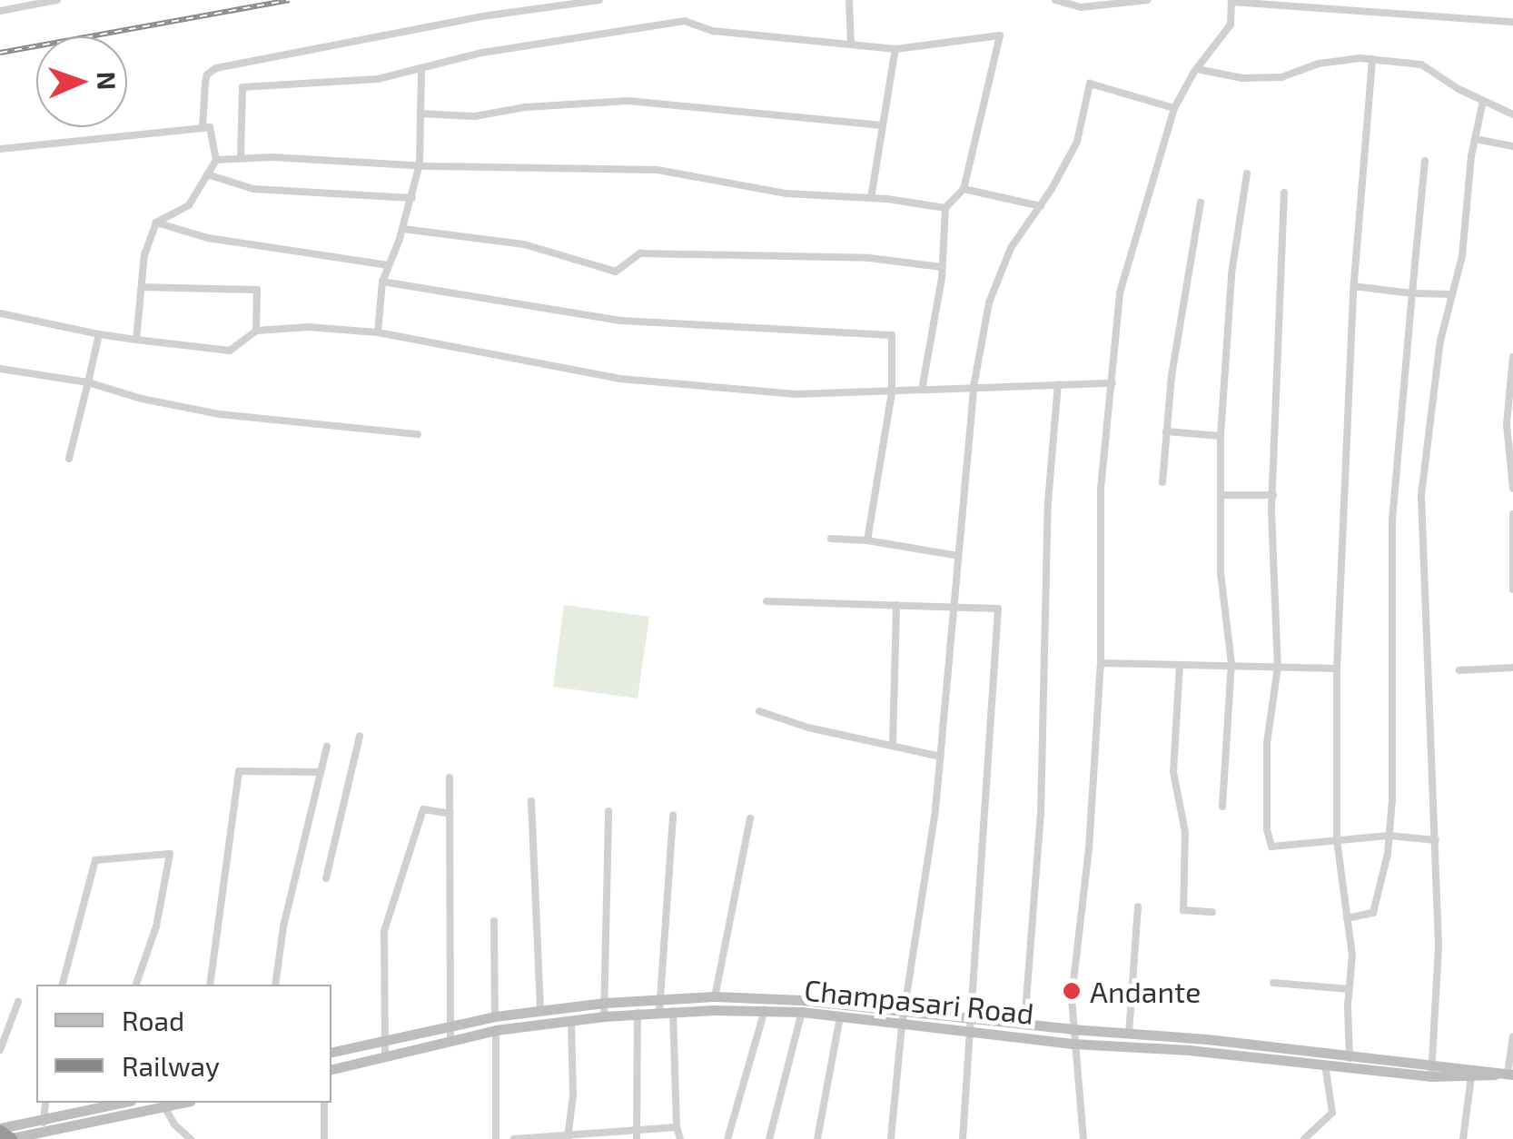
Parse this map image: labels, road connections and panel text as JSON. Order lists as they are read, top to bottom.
{
  "streets": {
    "main road": ["Champasari Road"]
  },
  "places": ["Andante"],
  "legend": ["Road", "Railway"],
  "north": "right"
}
